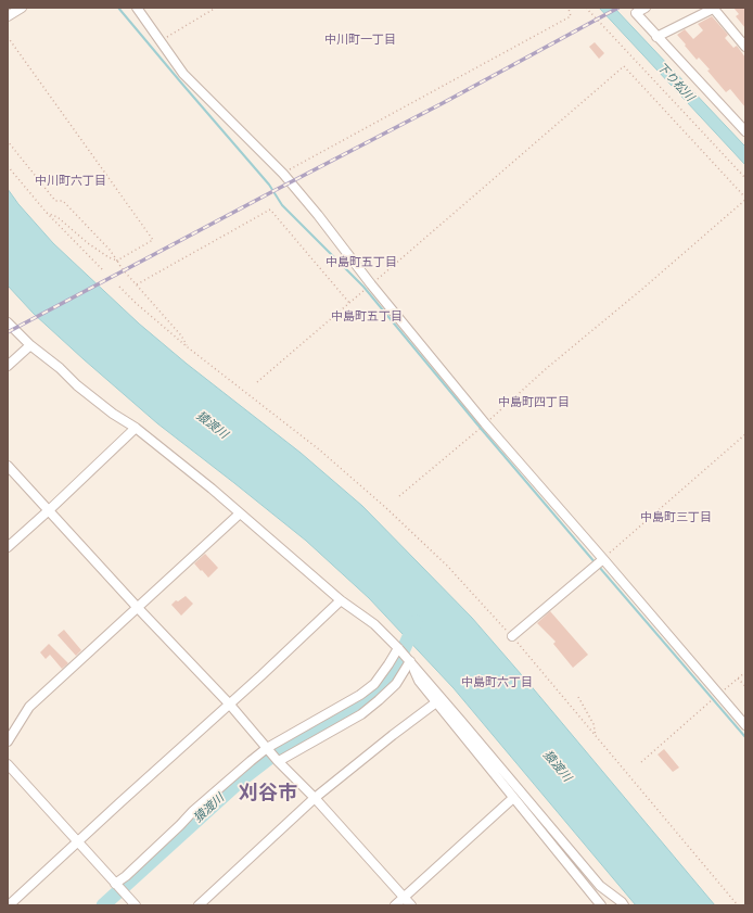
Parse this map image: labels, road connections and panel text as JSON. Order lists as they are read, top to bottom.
{
  "districts": [
    "中川町一丁目",
    "中川町六丁目",
    "中島町五丁目",
    "中島町五丁目",
    "中島町四丁目",
    "中島町三丁目",
    "中島町六丁目",
    "刈谷市"
  ],
  "water": ["下り松川", "猿渡川"]
}
